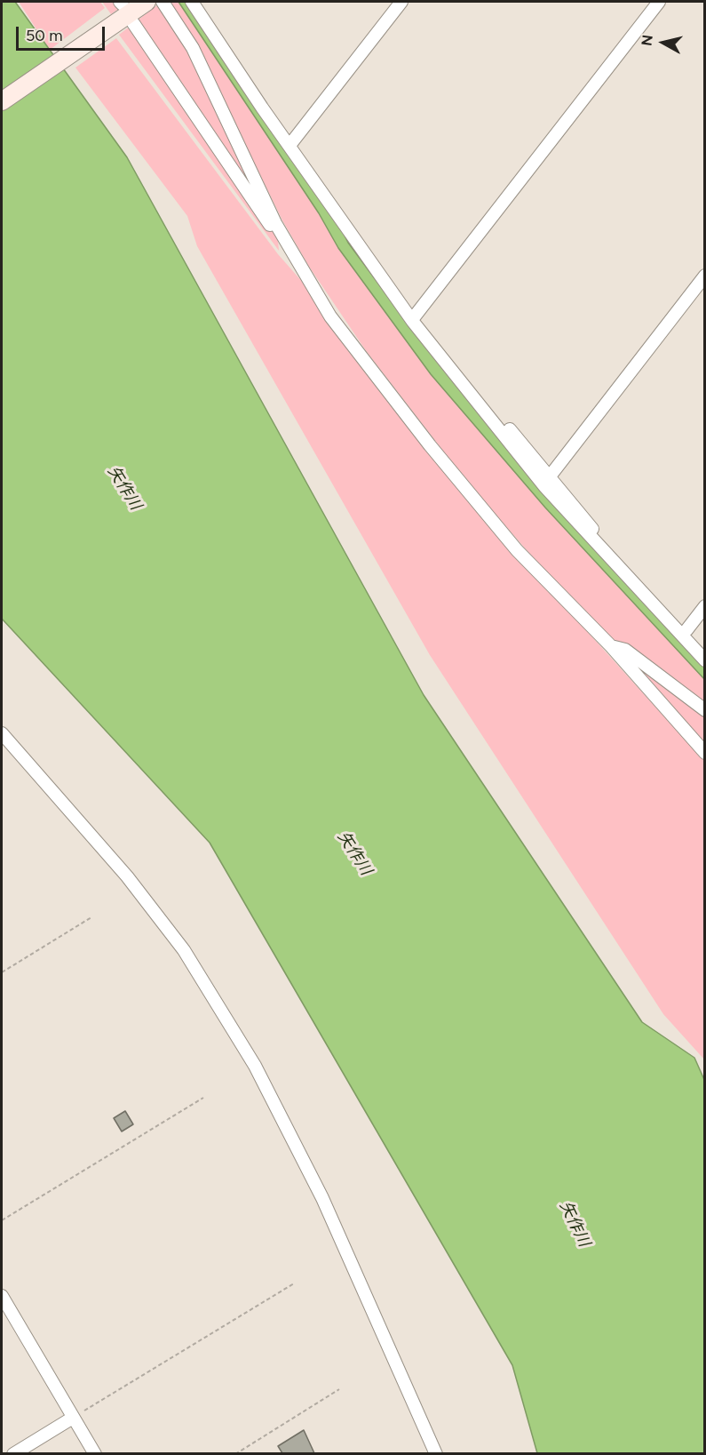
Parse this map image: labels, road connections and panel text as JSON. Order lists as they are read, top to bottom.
{
  "water": ["矢作川"],
  "scale_bar": "50 m",
  "north": "left"
}
